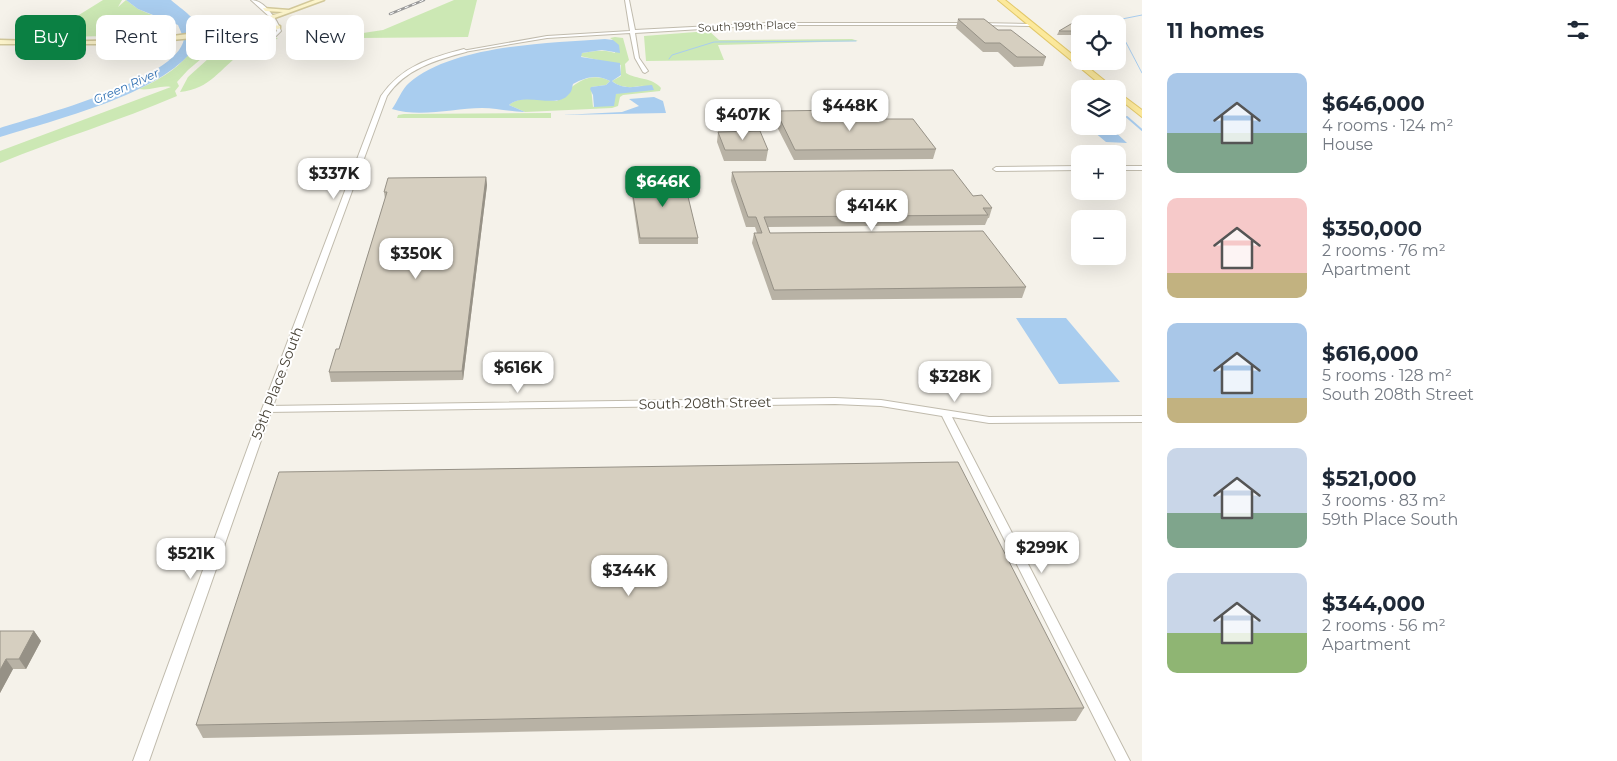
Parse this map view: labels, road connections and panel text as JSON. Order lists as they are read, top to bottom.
{
  "streets": {
    "street": ["South 199th Place", "59th Place South", "South 208th Street"]
  },
  "crossings": [
    ["South 199th Place", "59th Place South"],
    ["59th Place South", "South 208th Street"]
  ],
  "water": ["Green River"],
  "page": {
    "heading": "11 homes",
    "map_buttons": ["+", "−"],
    "chip": [
      "Buy",
      "Rent",
      "Filters",
      "New"
    ],
    "list": [
      {
        "name": "$646,000",
        "note": "4 rooms · 124 m² · House"
      },
      {
        "name": "$350,000",
        "note": "2 rooms · 76 m² · Apartment"
      },
      {
        "name": "$616,000",
        "note": "5 rooms · 128 m² · South 208th Street"
      },
      {
        "name": "$521,000",
        "note": "3 rooms · 83 m² · 59th Place South"
      },
      {
        "name": "$344,000",
        "note": "2 rooms · 56 m² · Apartment"
      }
    ],
    "price": [
      "$448K",
      "$407K",
      "$337K",
      "$646K",
      "$414K",
      "$350K",
      "$616K",
      "$328K",
      "$299K",
      "$521K",
      "$344K"
    ]
  }
}
